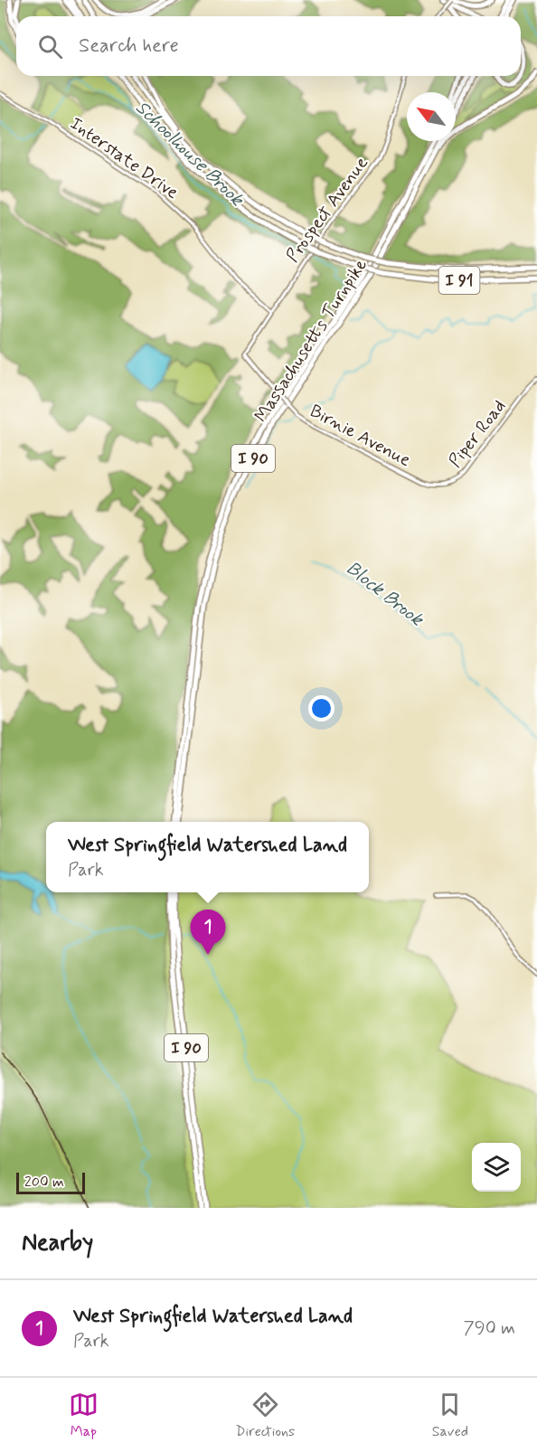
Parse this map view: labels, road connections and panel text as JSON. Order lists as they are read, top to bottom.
{
  "streets": {
    "highway": ["I 91", "Massachusetts Turnpike", "I 90"],
    "street": [
      "Interstate Drive",
      "Prospect Avenue",
      "Piper Road",
      "Birnie Avenue"
    ]
  },
  "crossings": [
    ["Interstate Drive", "Prospect Avenue"],
    ["Prospect Avenue", "Birnie Avenue"],
    ["Piper Road", "Birnie Avenue"]
  ],
  "water": ["Schoolhouse Brook", "Block Brook"],
  "scale_bar": "200 m",
  "north": "top left",
  "page": {
    "search": "Search here",
    "popup": ["West Springfield Watershed Land", "Park"],
    "pins": "1",
    "scale": "200 m",
    "heading": "Nearby",
    "list": [
      {
        "mark": "1",
        "name": "West Springfield Watershed Land",
        "note": "Park",
        "value": "790 m"
      }
    ],
    "nav": ["Map", "Directions", "Saved"]
  }
}
